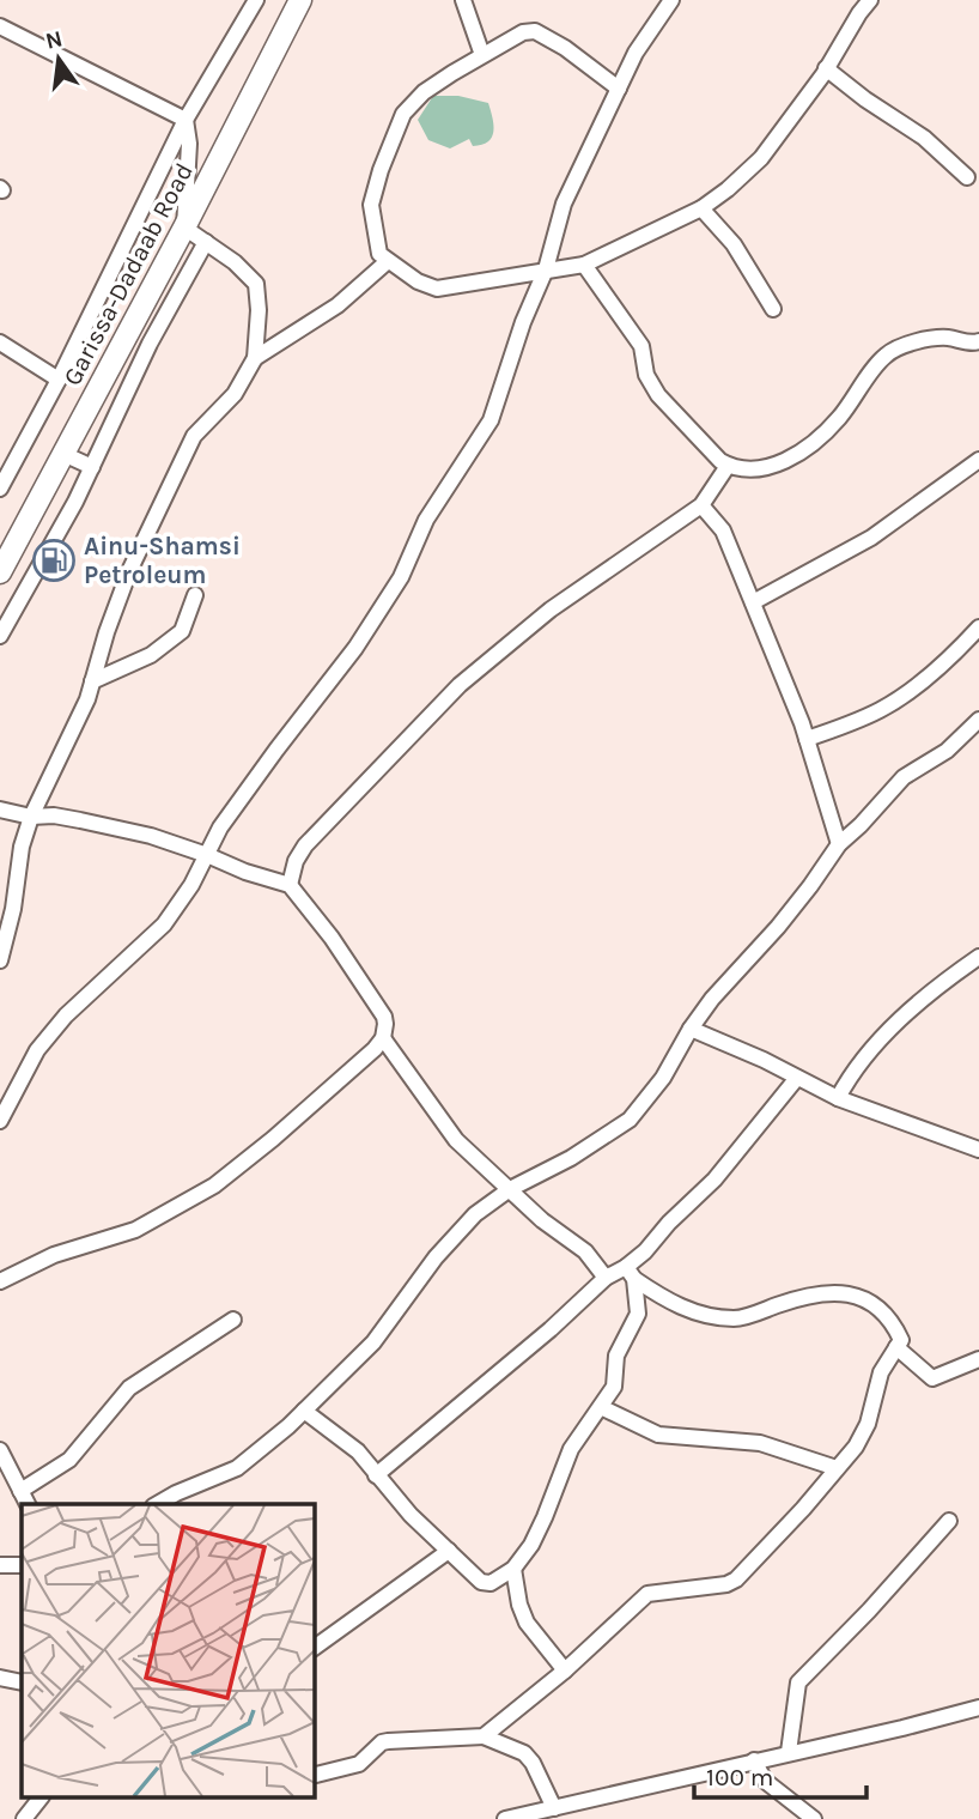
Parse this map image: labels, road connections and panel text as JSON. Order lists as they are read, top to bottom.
{
  "streets": {
    "highway": ["Garissa-Dadaab Road"]
  },
  "places": {
    "fuel station": ["Ainu-Shamsi Petroleum"]
  },
  "scale_bar": "100 m",
  "north": "top"
}
